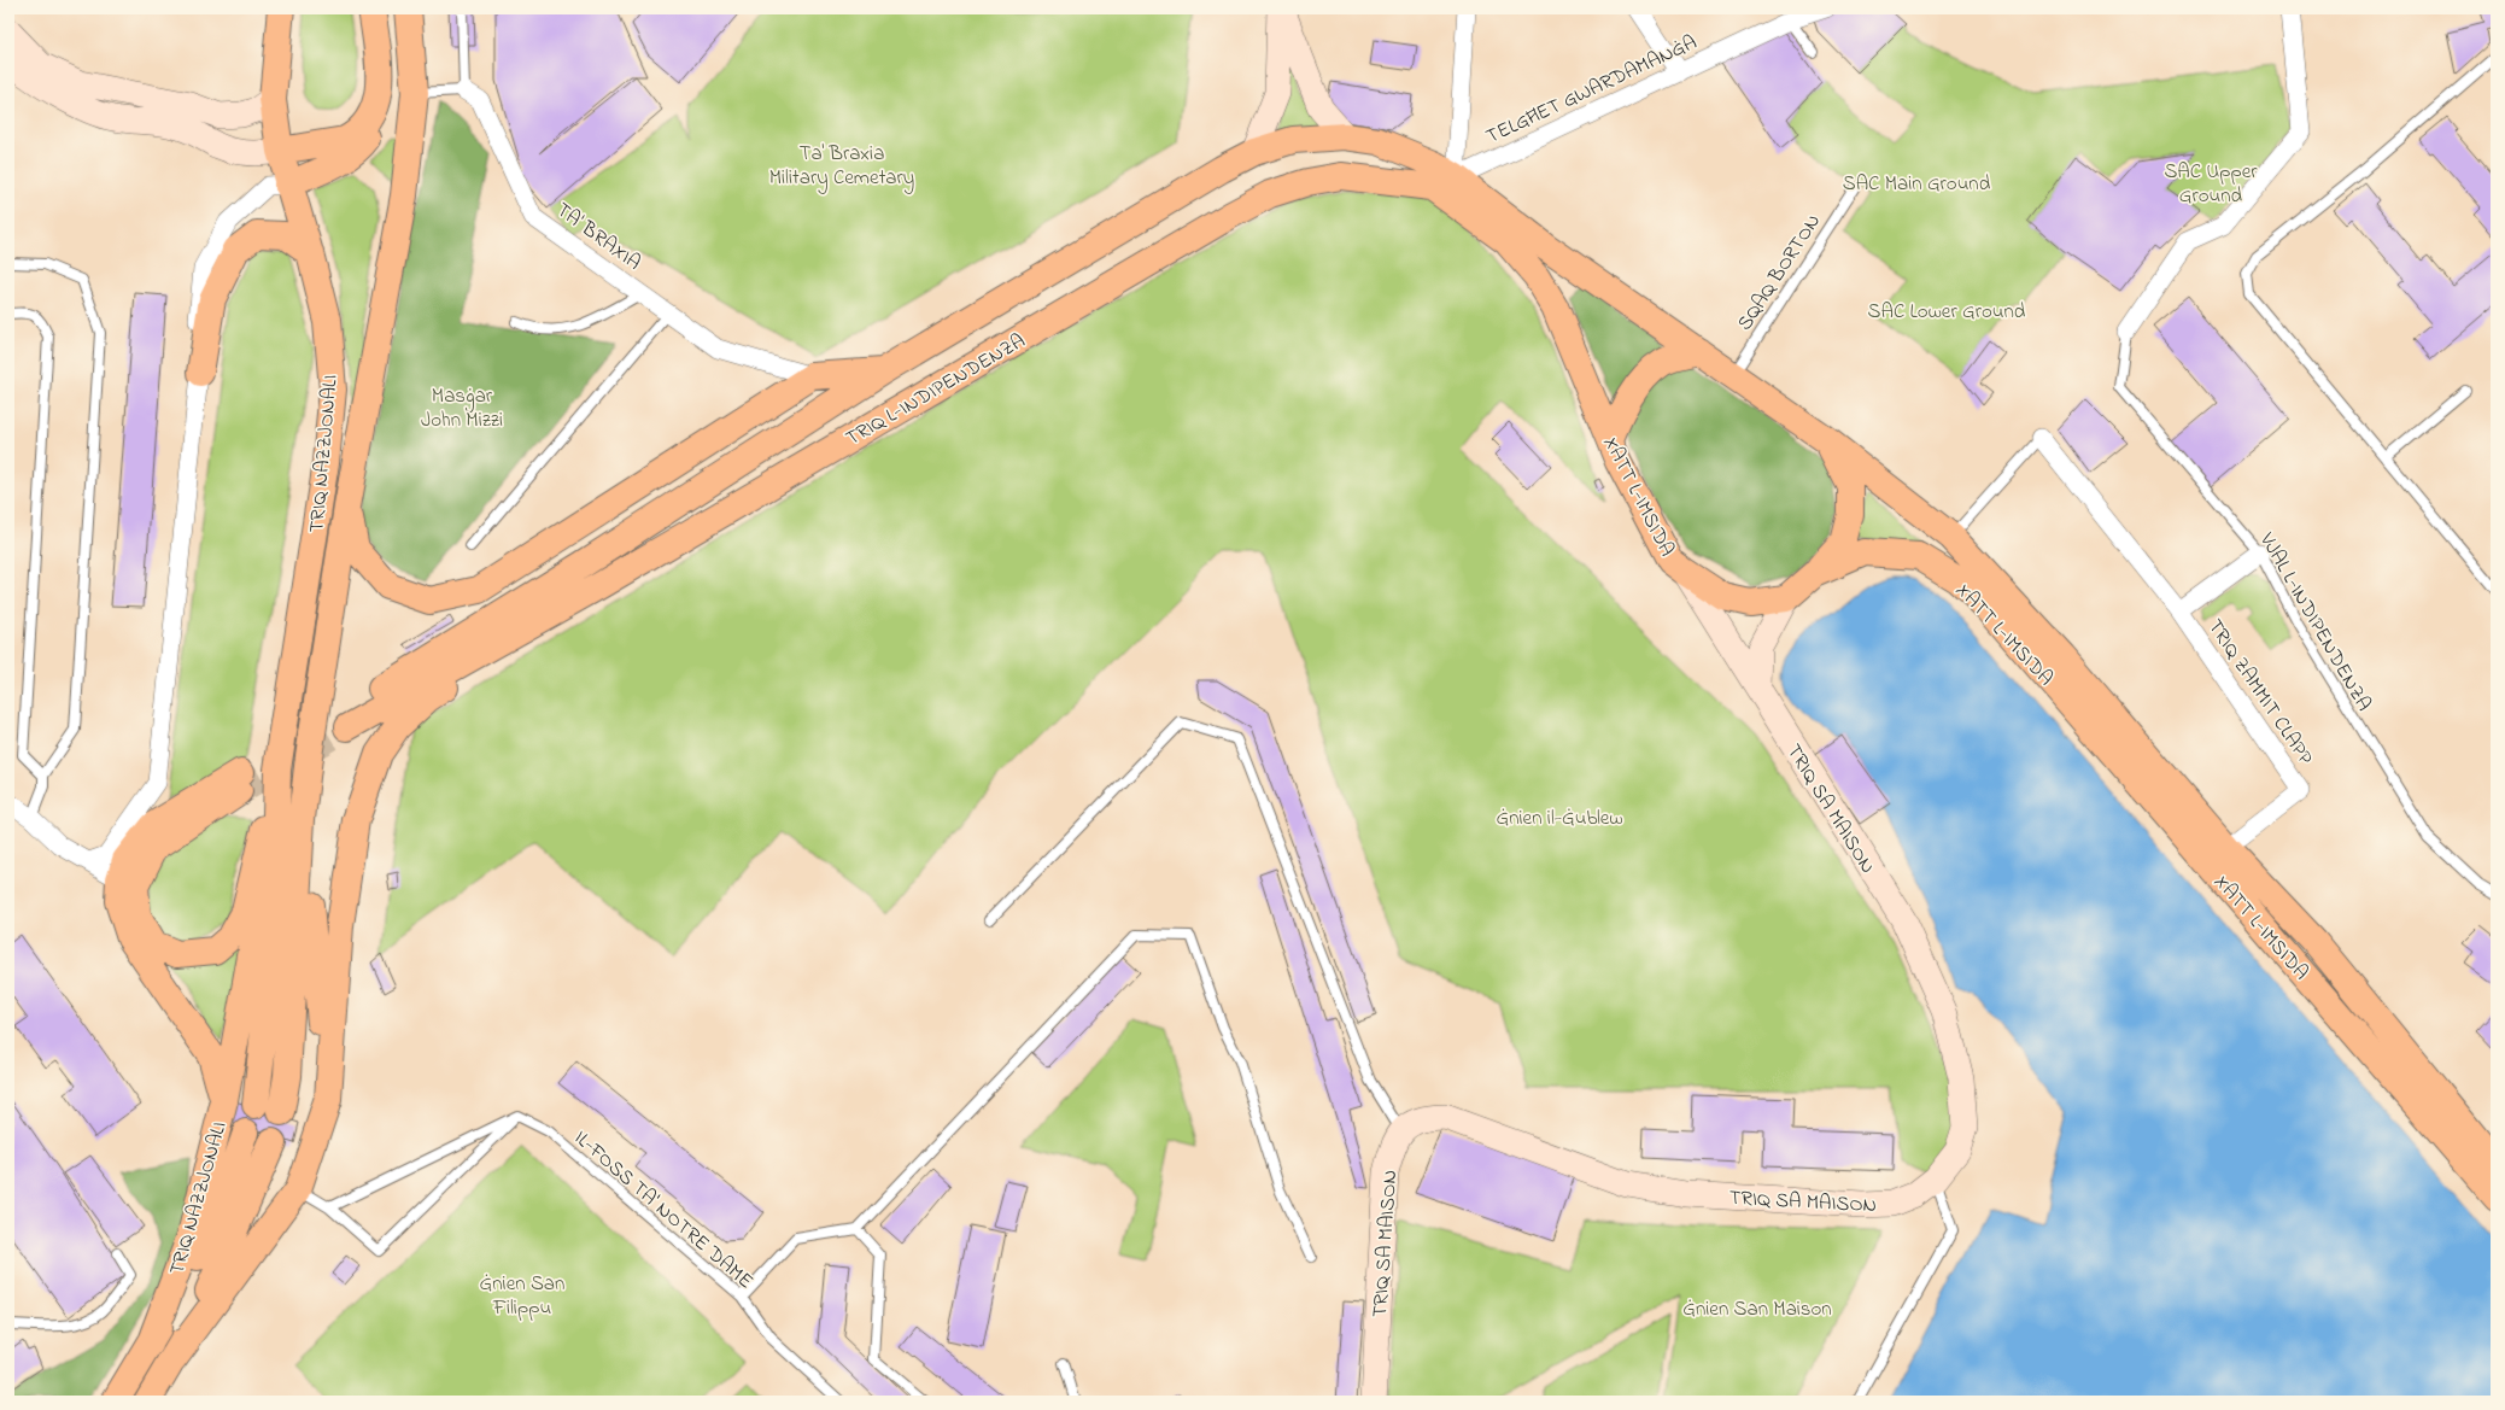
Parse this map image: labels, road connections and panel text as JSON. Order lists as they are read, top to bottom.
{
  "streets": {
    "highway": ["TRIQ L-INDIPENDENZA", "TRIQ NAZZJONALI", "XATT L-IMSIDA"],
    "street": [
      "TELGĦET GWARDAMANĠA",
      "TA' BRAXIA",
      "TRIQ ZAMMIT CLAPP",
      "TRIQ SA MAISON"
    ],
    "lane": ["SQAQ BORTON", "VJAL L-INDIPENDENZA", "IL-FOSS TA' NOTRE DAME"]
  },
  "crossings": [
    ["TELGĦET GWARDAMANĠA", "XATT L-IMSIDA"],
    ["SQAQ BORTON", "XATT L-IMSIDA"],
    ["TRIQ L-INDIPENDENZA", "XATT L-IMSIDA"],
    ["XATT L-IMSIDA", "TRIQ ZAMMIT CLAPP"],
    ["XATT L-IMSIDA", "TRIQ SA MAISON"],
    ["VJAL L-INDIPENDENZA", "TRIQ ZAMMIT CLAPP"]
  ],
  "parks": [
    "Ta' Braxia Military Cemetary",
    "SAC Upper Ground",
    "SAC Main Ground",
    "SAC Lower Ground",
    "Masġar John Mizzi",
    "Ġnien il-Ġublew",
    "Ġnien San Filippu",
    "Ġnien San Maison"
  ]
}
